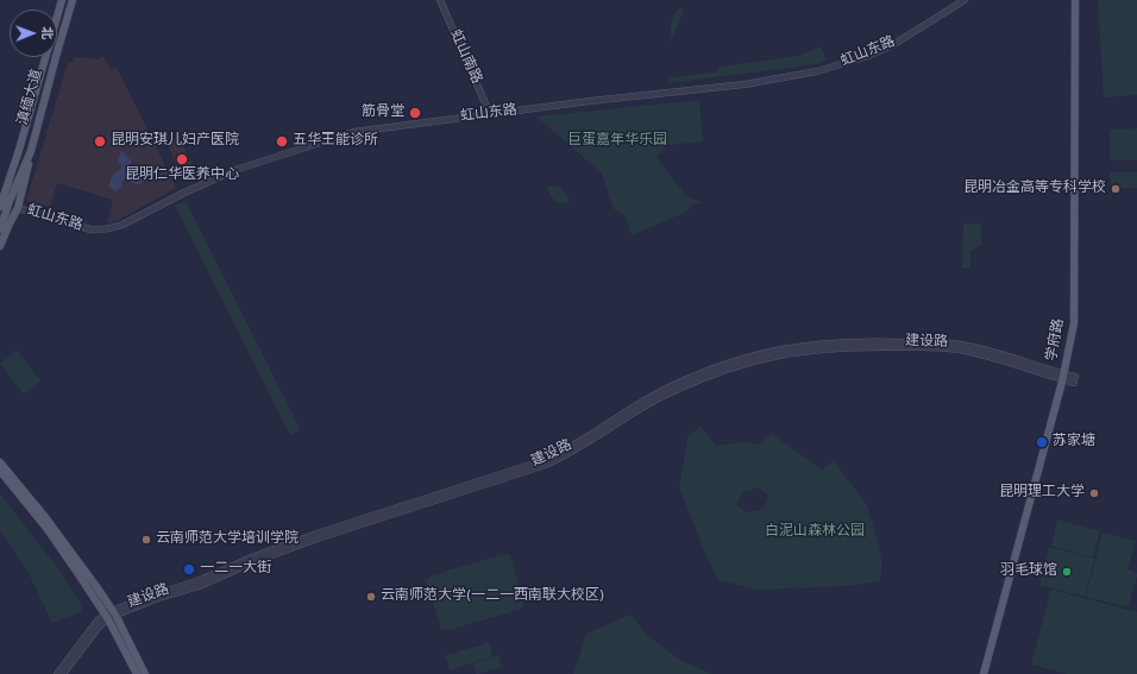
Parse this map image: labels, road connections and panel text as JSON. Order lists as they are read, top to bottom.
{
  "streets": {
    "main road": ["滇缅大道", "学府路"],
    "street": ["虹山东路", "虹山南路", "建设路"]
  },
  "crossings": [
    ["虹山东路", "虹山南路"],
    ["学府路", "建设路"]
  ],
  "parks": ["巨蛋嘉年华乐园", "白泥山森林公园"],
  "places": [
    "筋骨堂",
    "昆明安琪儿妇产医院",
    "五华王能诊所",
    "昆明仁华医养中心",
    "昆明冶金高等专科学校",
    "苏家塘",
    "昆明理工大学",
    "云南师范大学培训学院",
    "一二一大街",
    "羽毛球馆",
    "云南师范大学(一二一西南联大校区)"
  ],
  "north": "right"
}
